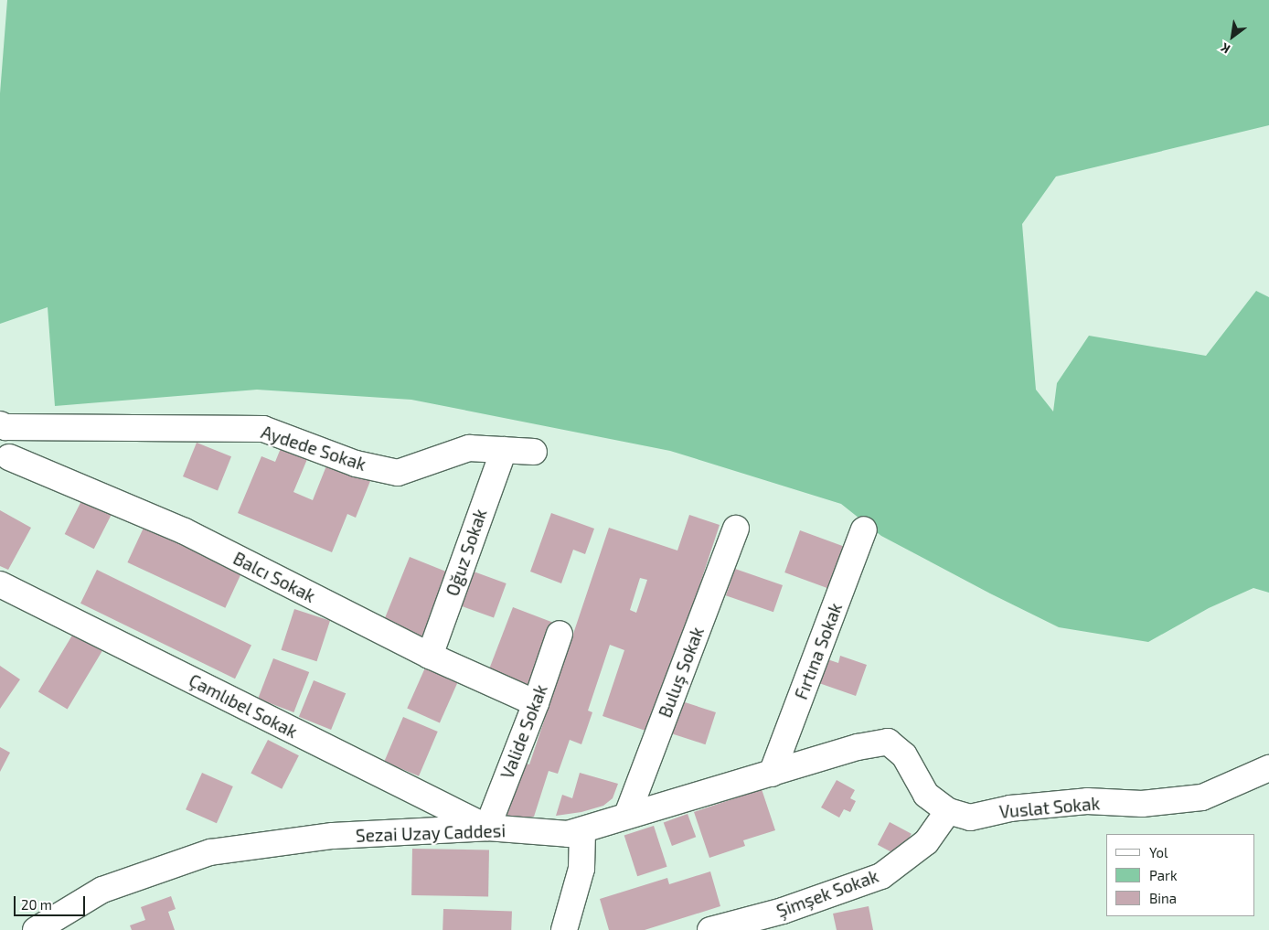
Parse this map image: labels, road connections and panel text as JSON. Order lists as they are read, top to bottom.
{
  "streets": {
    "street": [
      "Aydede Sokak",
      "Oğuz Sokak",
      "Balcı Sokak",
      "Fırtına Sokak",
      "Buluş Sokak",
      "Çamlıbel Sokak",
      "Valide Sokak",
      "Vuslat Sokak",
      "Sezai Uzay Caddesi",
      "Şimşek Sokak"
    ]
  },
  "crossings": [
    ["Aydede Sokak", "Oğuz Sokak"],
    ["Oğuz Sokak", "Balcı Sokak"],
    ["Balcı Sokak", "Valide Sokak"],
    ["Fırtına Sokak", "Sezai Uzay Caddesi"],
    ["Buluş Sokak", "Sezai Uzay Caddesi"],
    ["Çamlıbel Sokak", "Valide Sokak"],
    ["Çamlıbel Sokak", "Sezai Uzay Caddesi"],
    ["Valide Sokak", "Sezai Uzay Caddesi"],
    ["Vuslat Sokak", "Sezai Uzay Caddesi"],
    ["Vuslat Sokak", "Şimşek Sokak"]
  ],
  "legend": ["Yol", "Park", "Bina"],
  "scale_bar": "20 m",
  "north": "bottom left"
}
